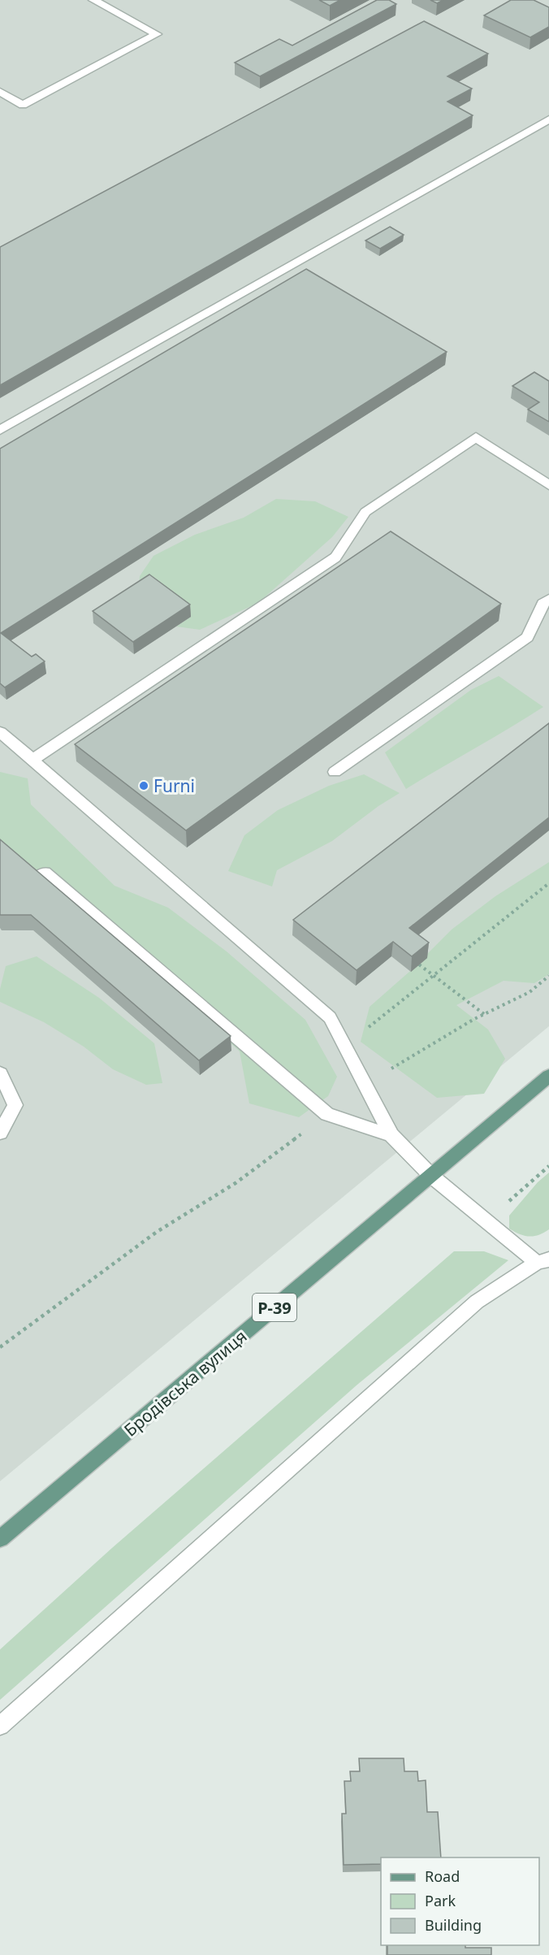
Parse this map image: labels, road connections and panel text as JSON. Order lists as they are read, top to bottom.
{
  "streets": {
    "main road": ["Р-39", "Бродівська вулиця"]
  },
  "places": ["Furni"],
  "legend": ["Road", "Park", "Building"]
}
